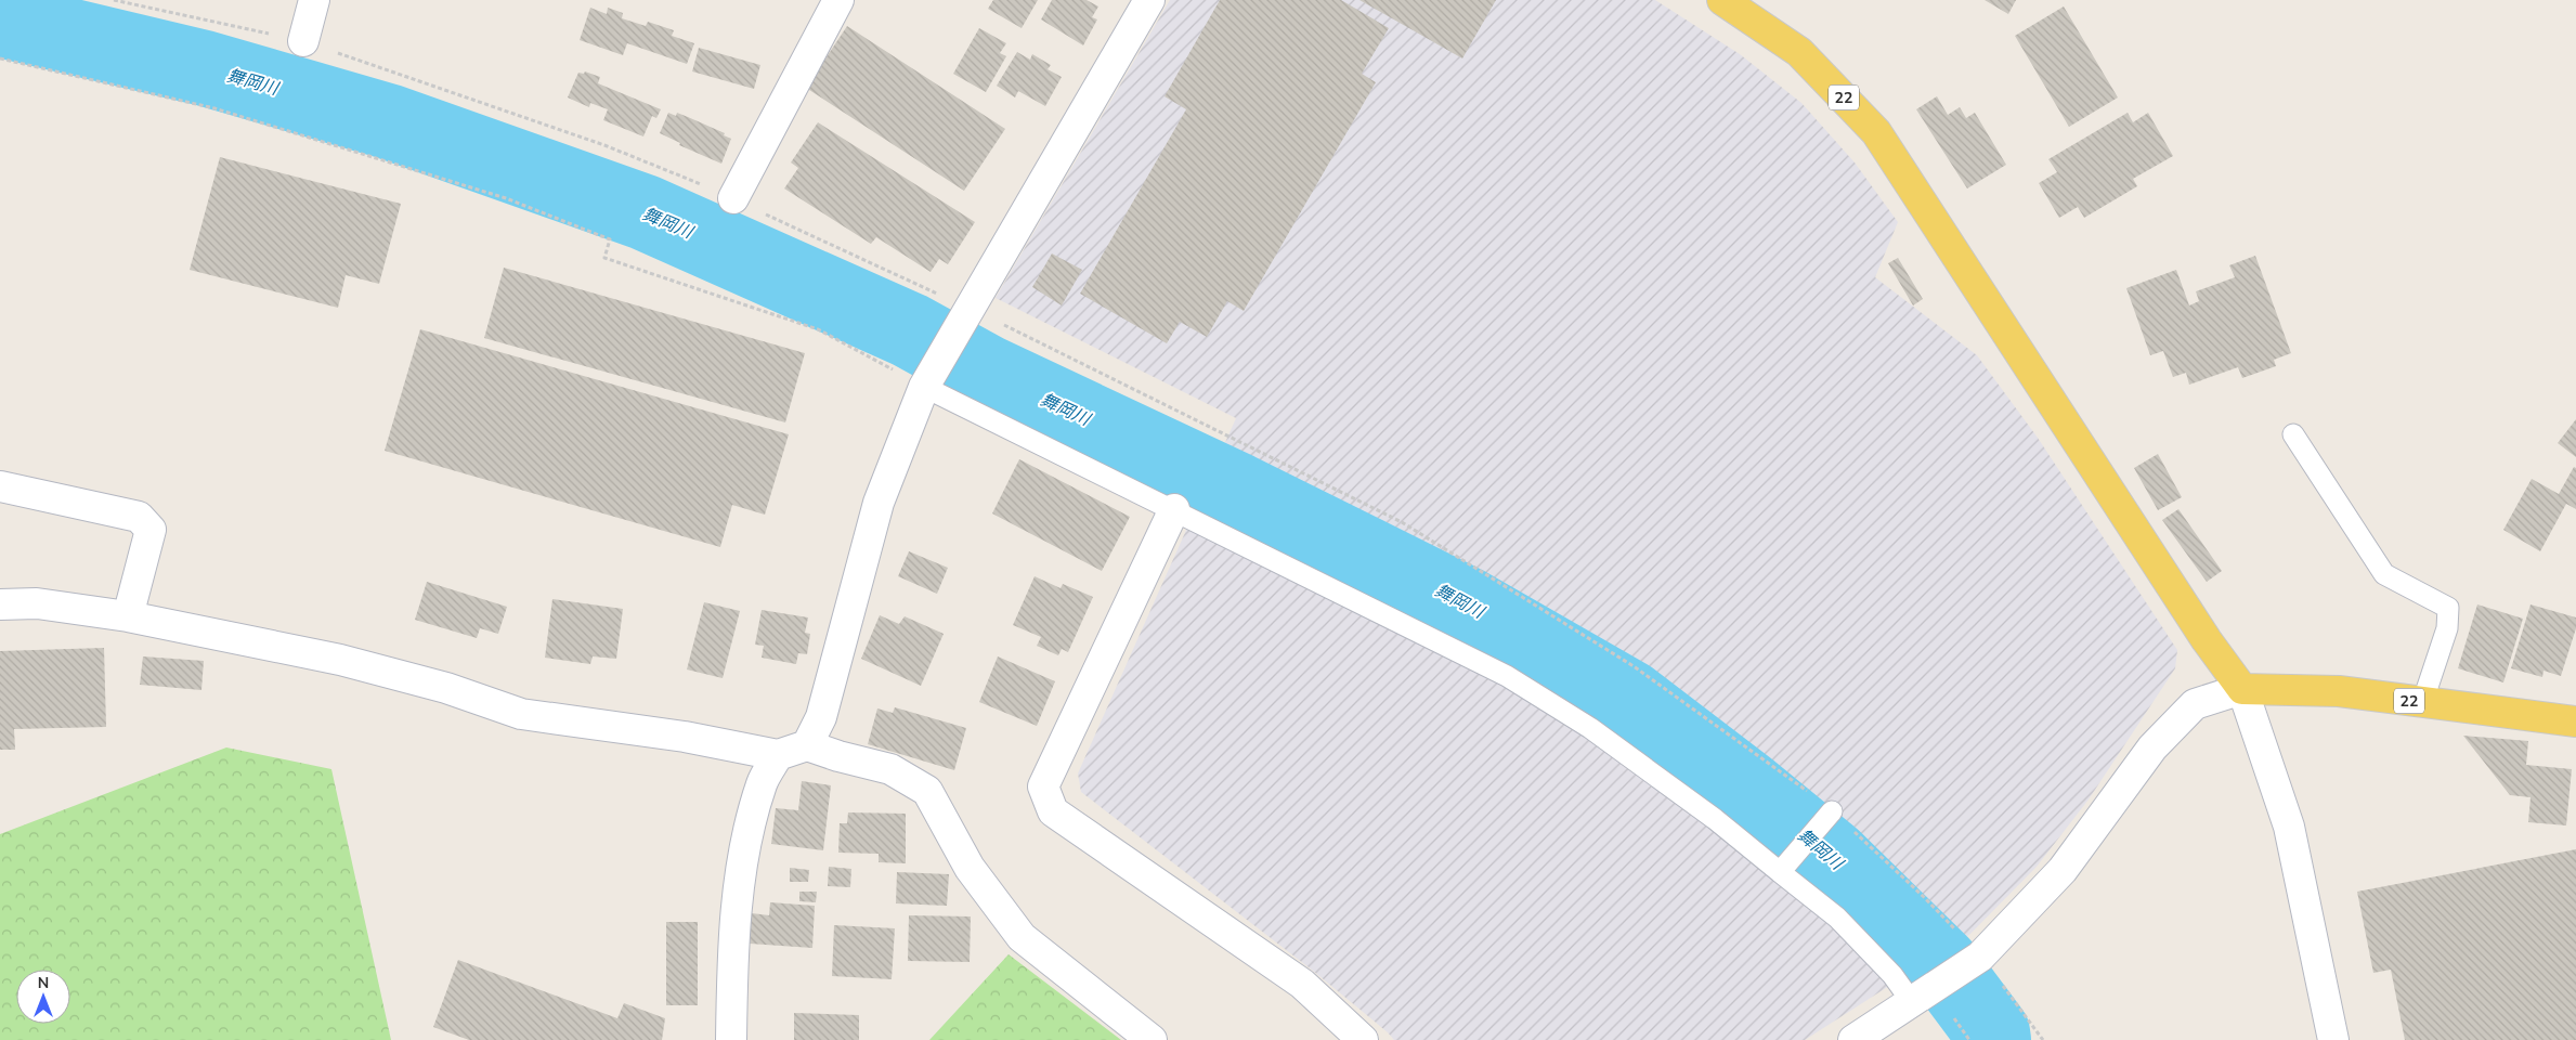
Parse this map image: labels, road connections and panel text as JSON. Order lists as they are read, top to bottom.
{
  "streets": {
    "main road": ["22"]
  },
  "water": ["舞岡川"],
  "north": "top"
}
